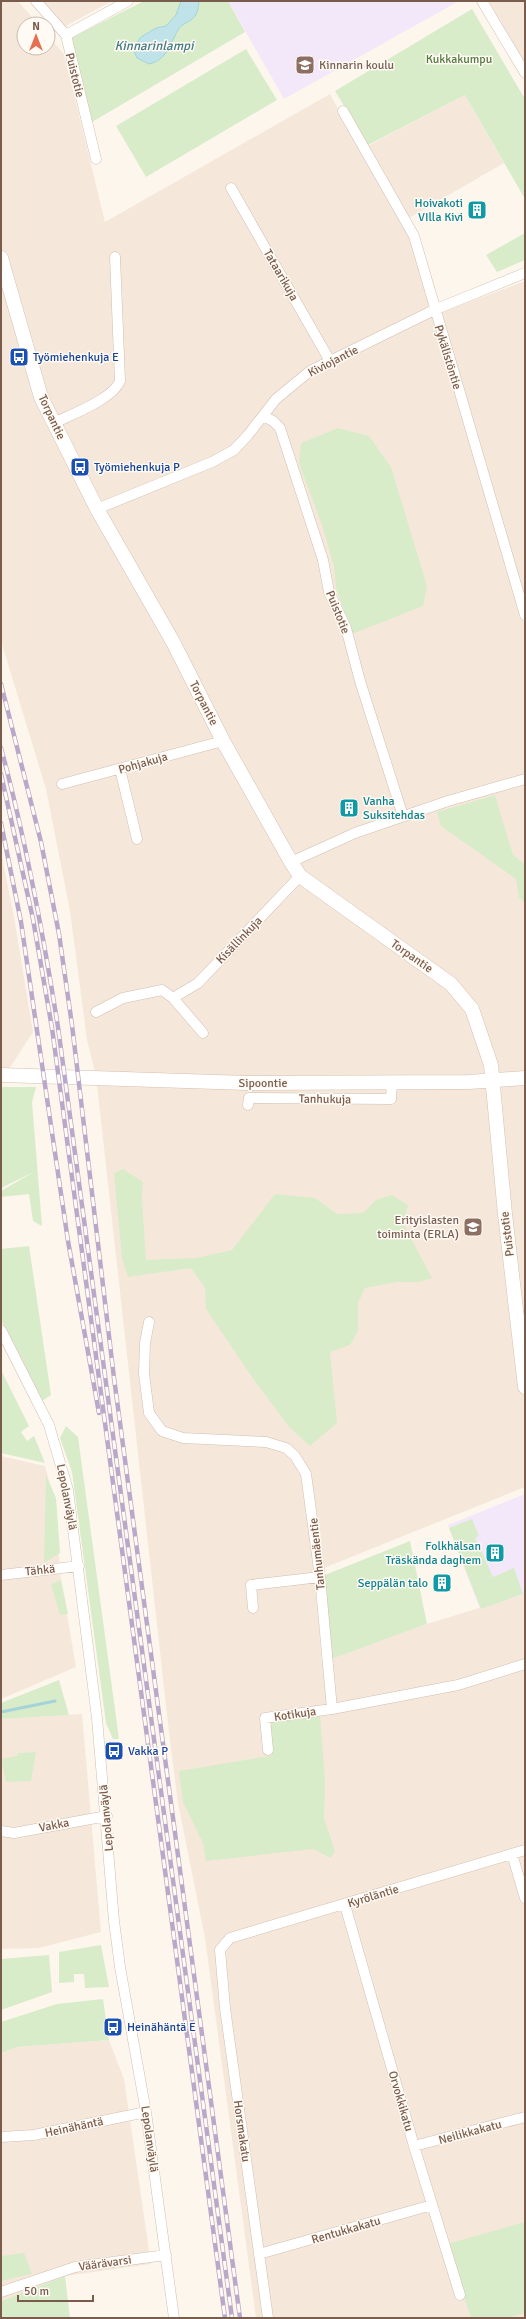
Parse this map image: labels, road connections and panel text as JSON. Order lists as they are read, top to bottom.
{
  "streets": {
    "street": [
      "Puistotie",
      "Tataarikuja",
      "Pykälistöntie",
      "Kiviojantie",
      "Torpantie",
      "Pohjakuja",
      "Kisällinkuja",
      "Sipoontie",
      "Tanhukuja",
      "Lepolanväylä",
      "Tanhumäentie",
      "Tähkä",
      "Kotikuja",
      "Vakka",
      "Kyröläntie",
      "Orvokkikatu",
      "Heinähäntä",
      "Horsmakatu",
      "Neilikkakatu",
      "Rentukkakatu",
      "Väärävarsi"
    ]
  },
  "crossings": [
    ["Puistotie", "Kiviojantie"],
    ["Puistotie", "Torpantie"],
    ["Puistotie", "Sipoontie"],
    ["Tataarikuja", "Kiviojantie"],
    ["Pykälistöntie", "Kiviojantie"],
    ["Kiviojantie", "Torpantie"],
    ["Torpantie", "Pohjakuja"],
    ["Torpantie", "Kisällinkuja"],
    ["Torpantie", "Sipoontie"],
    ["Sipoontie", "Tanhukuja"],
    ["Lepolanväylä", "Tähkä"],
    ["Lepolanväylä", "Vakka"],
    ["Lepolanväylä", "Heinähäntä"],
    ["Lepolanväylä", "Väärävarsi"],
    ["Tanhumäentie", "Kotikuja"],
    ["Kyröläntie", "Orvokkikatu"],
    ["Kyröläntie", "Horsmakatu"],
    ["Orvokkikatu", "Neilikkakatu"],
    ["Orvokkikatu", "Rentukkakatu"],
    ["Horsmakatu", "Rentukkakatu"]
  ],
  "water": ["Kinnarinlampi"],
  "parks": ["Kukkakumpu"],
  "places": {
    "school or university": ["Kinnarin koulu", "Erityislasten toiminta (ERLA)"],
    "building": [
      "Hoivakoti VIlla Kivi",
      "Vanha Suksitehdas",
      "Folkhälsan Träskända daghem",
      "Seppälän talo"
    ],
    "bus stop": [
      "Työmiehenkuja E",
      "Työmiehenkuja P",
      "Vakka P",
      "Heinähäntä E"
    ]
  },
  "scale_bar": "50 m",
  "north": "top"
}
